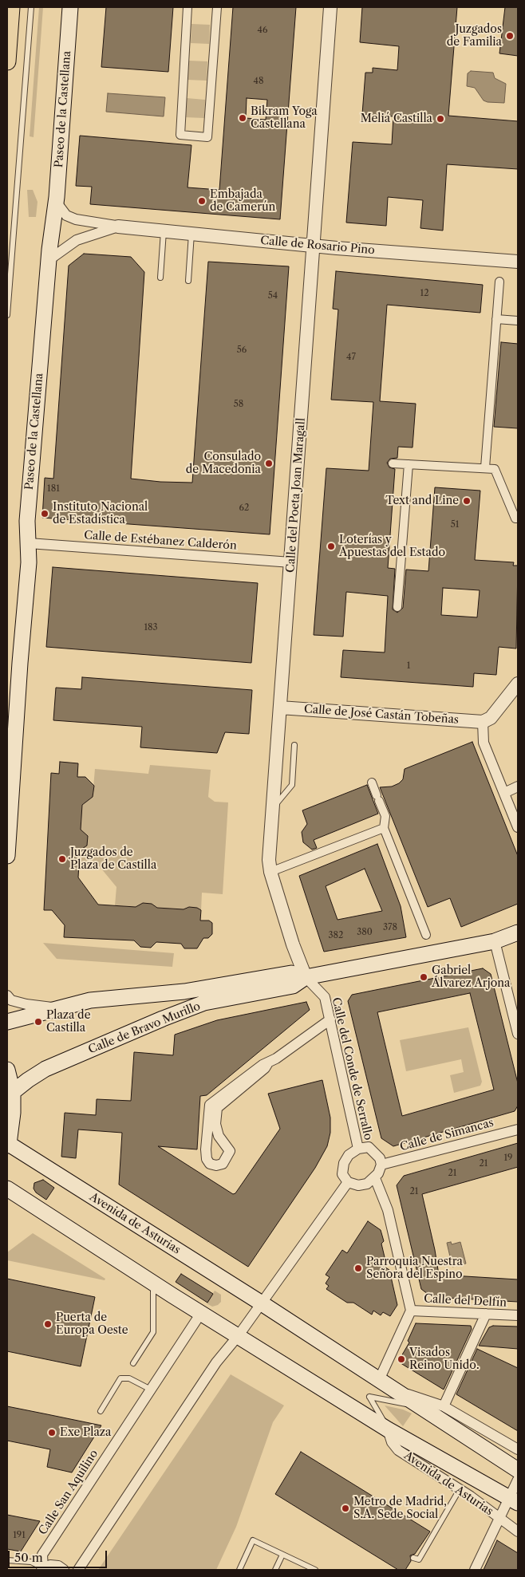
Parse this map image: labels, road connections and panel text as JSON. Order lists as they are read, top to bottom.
{
  "streets": {
    "main road": ["Paseo de la Castellana", "Calle de Bravo Murillo", "Avenida de Asturias"],
    "street": [
      "Calle de Rosario Pino",
      "Calle del Poeta Joan Maragall",
      "Calle de Estébanez Calderón",
      "Calle de José Castán Tobeñas",
      "Calle del Conde de Serrallo",
      "Calle de Simancas",
      "Calle del Delfín",
      "Calle San Aquilino"
    ]
  },
  "crossings": [
    ["Paseo de la Castellana", "Calle de Rosario Pino"],
    ["Paseo de la Castellana", "Calle de Estébanez Calderón"],
    ["Calle de Rosario Pino", "Calle del Poeta Joan Maragall"],
    ["Calle del Poeta Joan Maragall", "Calle de Estébanez Calderón"],
    ["Calle del Poeta Joan Maragall", "Calle de José Castán Tobeñas"],
    ["Calle del Poeta Joan Maragall", "Calle de Bravo Murillo"],
    ["Calle del Poeta Joan Maragall", "Calle del Conde de Serrallo"],
    ["Calle de Bravo Murillo", "Calle del Conde de Serrallo"],
    ["Calle del Conde de Serrallo", "Calle de Simancas"],
    ["Avenida de Asturias", "Calle San Aquilino"]
  ],
  "places": [
    "Juzgados de Familia",
    "Bikram Yoga Castellana",
    "Meliá Castilla",
    "Embajada de Camerún",
    "Consulado de Macedonia",
    "Text and Line",
    "Instituto Nacional de Estadística",
    "Loterías y Apuestas del Estado",
    "Juzgados de Plaza de Castilla",
    "Gabriel Álvarez Arjona",
    "Plaza de Castilla",
    "Parroquia Nuestra Señora del Espino",
    "Puerta de Europa Oeste",
    "Visados Reino Unido.",
    "Exe Plaza",
    "Metro de Madrid, S.A. Sede Social"
  ],
  "house_numbers": [
    "46",
    "48",
    "12",
    "54",
    "56",
    "47",
    "58",
    "181",
    "62",
    "51",
    "183",
    "1",
    "378",
    "380",
    "382",
    "19",
    "21",
    "21",
    "21",
    "191"
  ],
  "scale_bar": "50 m"
}
